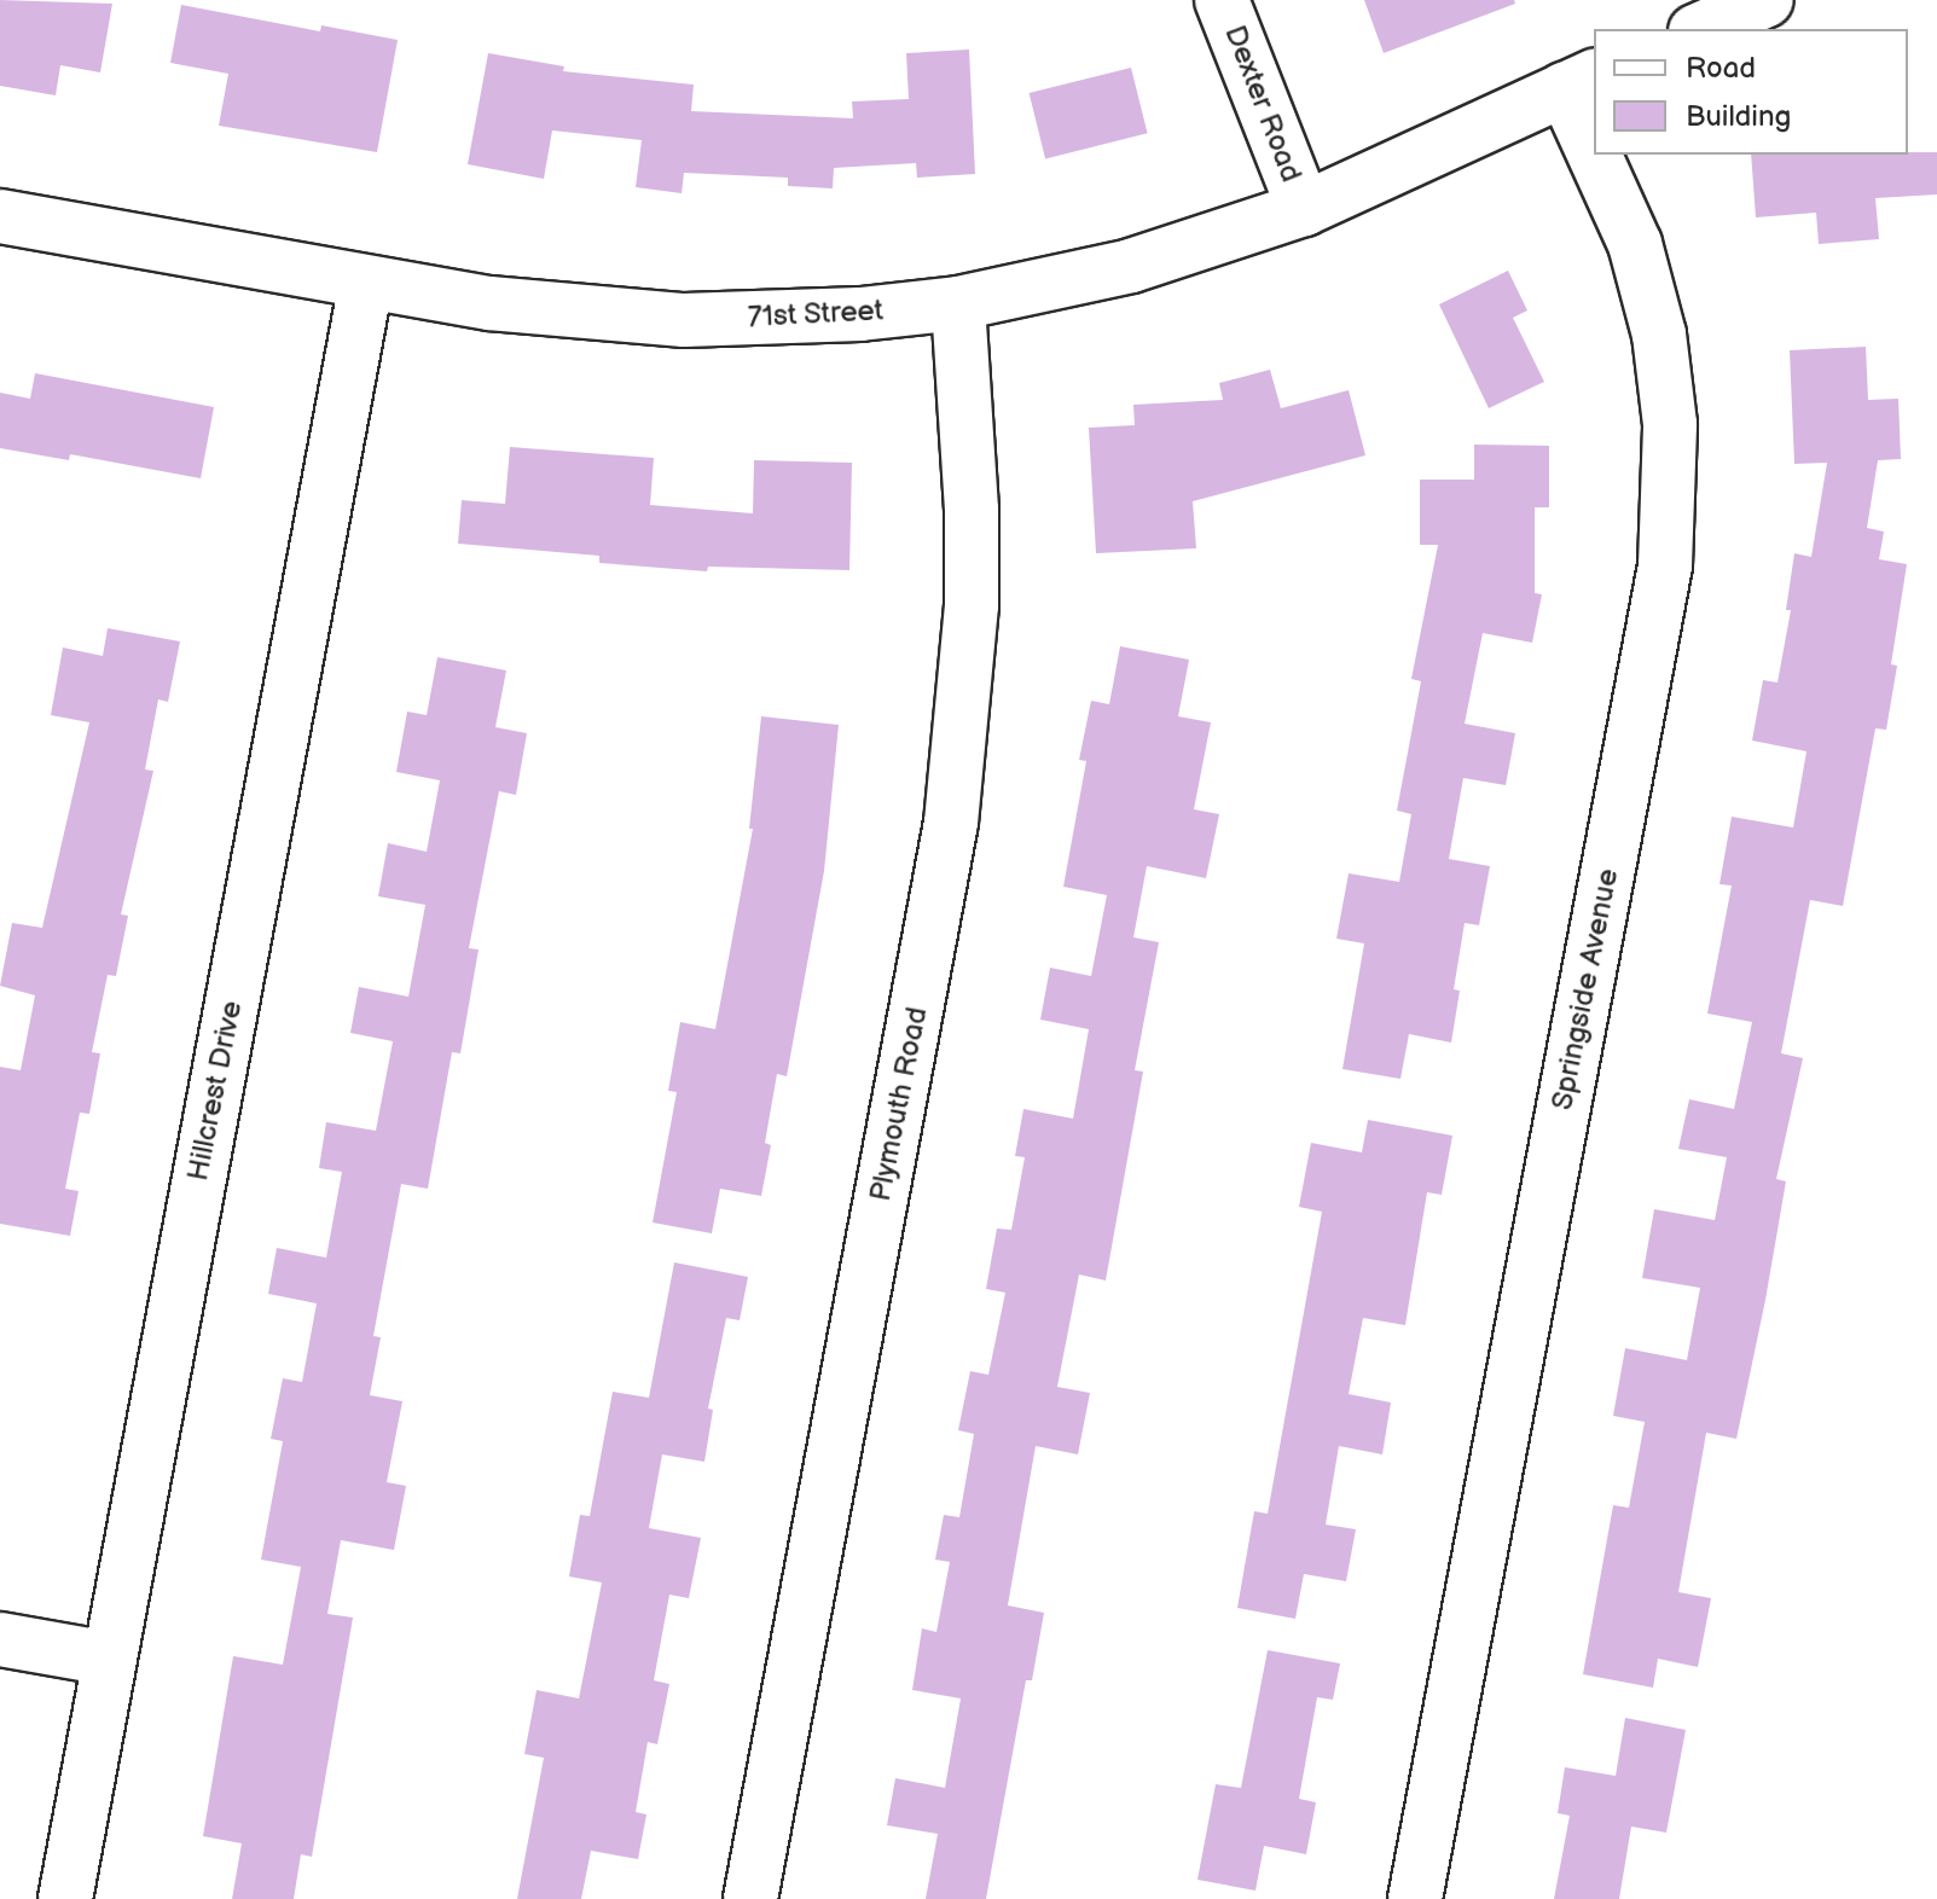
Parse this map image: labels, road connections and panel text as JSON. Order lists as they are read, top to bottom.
{
  "streets": {
    "street": [
      "Dexter Road",
      "71st Street",
      "Springside Avenue",
      "Hillcrest Drive",
      "Plymouth Road"
    ]
  },
  "crossings": [
    ["Dexter Road", "71st Street"],
    ["71st Street", "Springside Avenue"],
    ["71st Street", "Hillcrest Drive"],
    ["71st Street", "Plymouth Road"]
  ],
  "legend": ["Road", "Building"]
}
